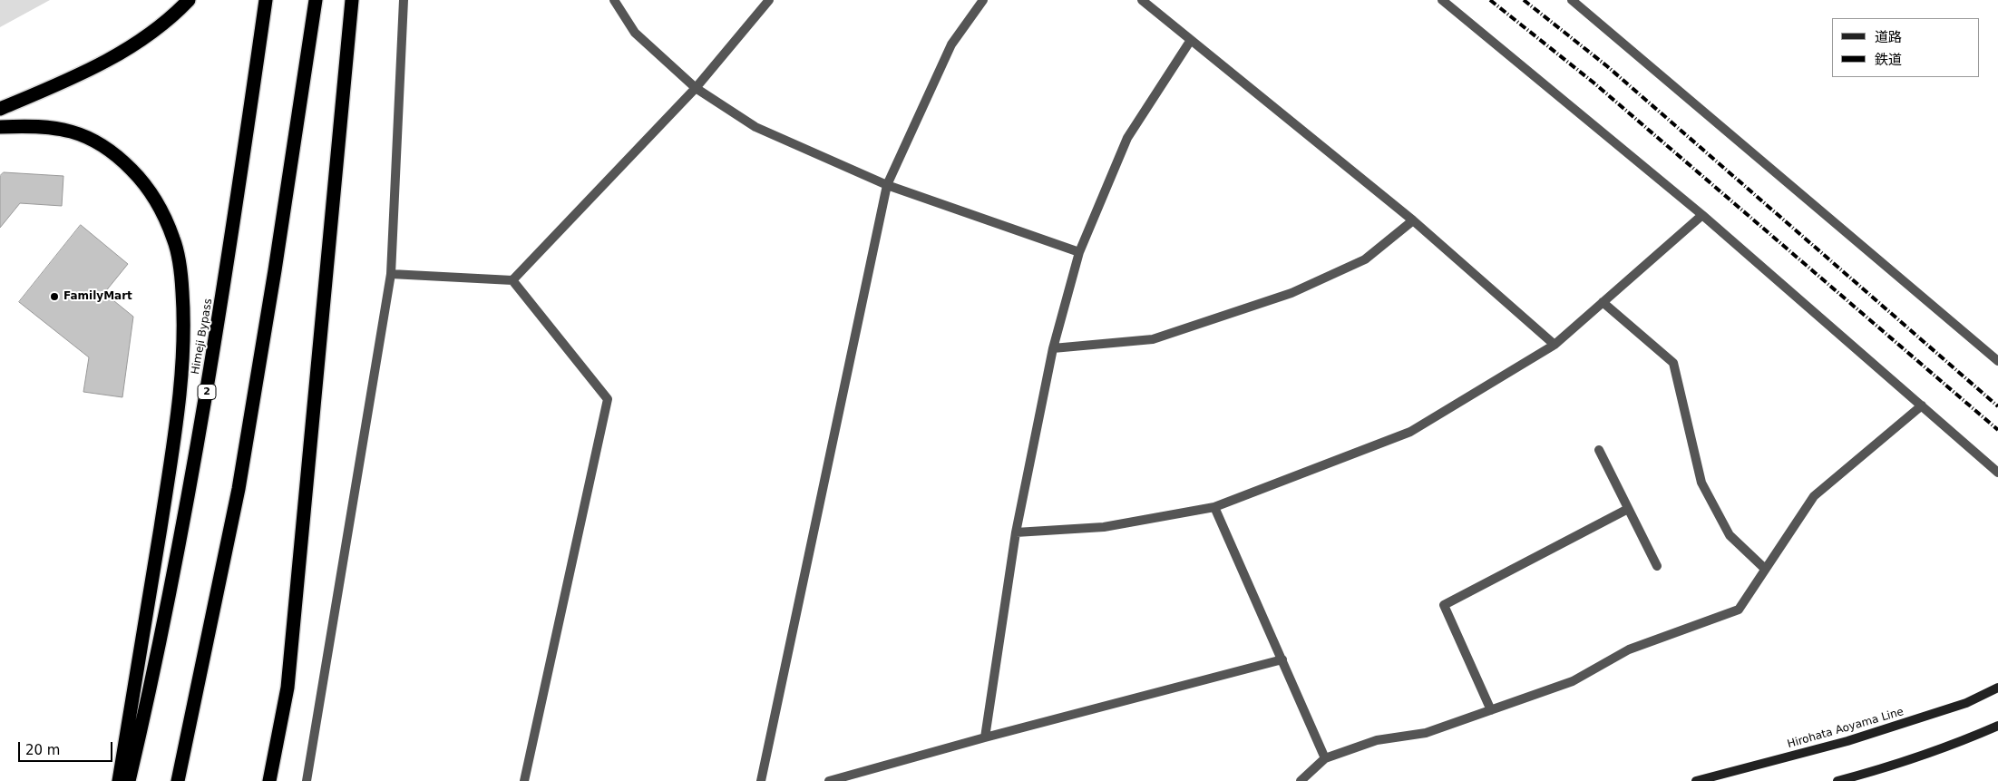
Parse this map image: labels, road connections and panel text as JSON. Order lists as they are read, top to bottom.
{
  "streets": {
    "highway": ["Himeji Bypass", "2"],
    "main road": ["Hirohata Aoyama Line"]
  },
  "places": ["FamilyMart"],
  "legend": ["道路", "鉄道"],
  "scale_bar": "20 m"
}
